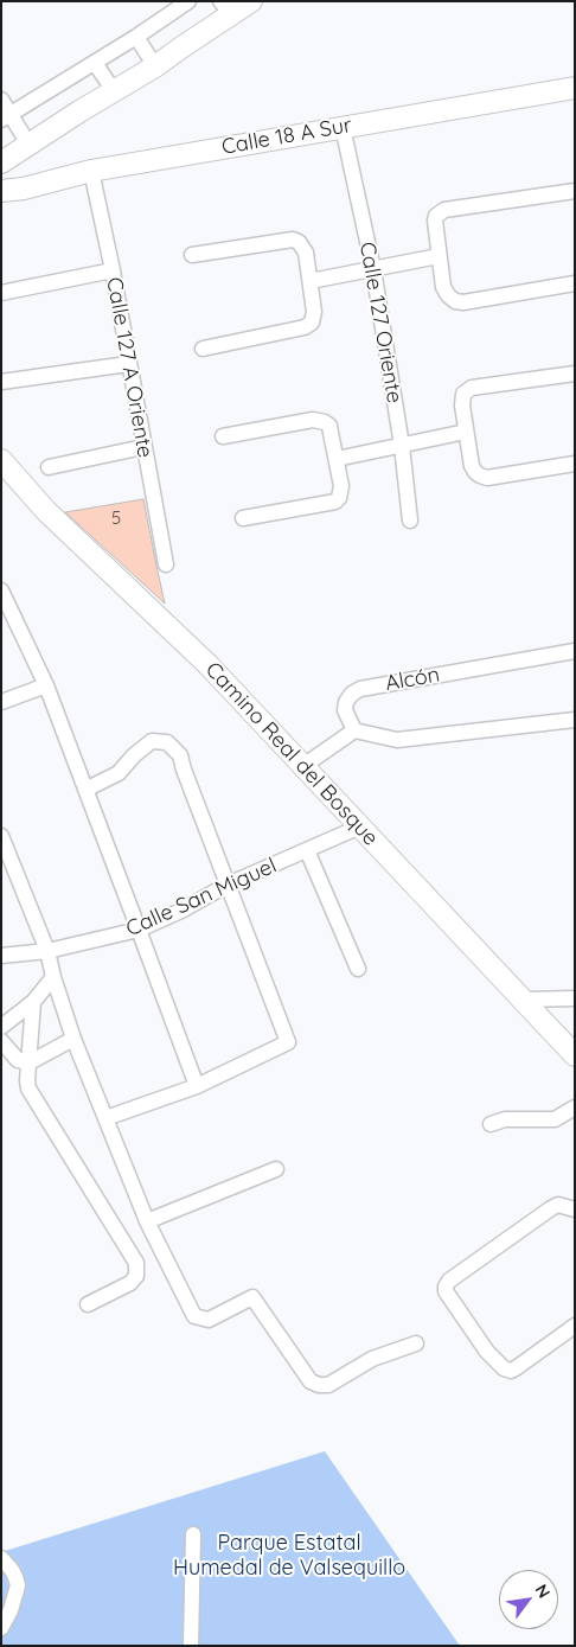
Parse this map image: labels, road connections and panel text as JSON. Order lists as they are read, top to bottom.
{
  "streets": {
    "street": [
      "Calle 18 A Sur",
      "Calle 127 Oriente",
      "Calle 127 A Oriente",
      "Alcón",
      "Camino Real del Bosque",
      "Calle San Miguel"
    ]
  },
  "crossings": [
    ["Calle 18 A Sur", "Calle 127 Oriente"],
    ["Calle 18 A Sur", "Calle 127 A Oriente"],
    ["Camino Real del Bosque", "Calle San Miguel"]
  ],
  "parks": ["Parque Estatal Humedal de Valsequillo"],
  "house_numbers": ["5"],
  "north": "top right"
}
